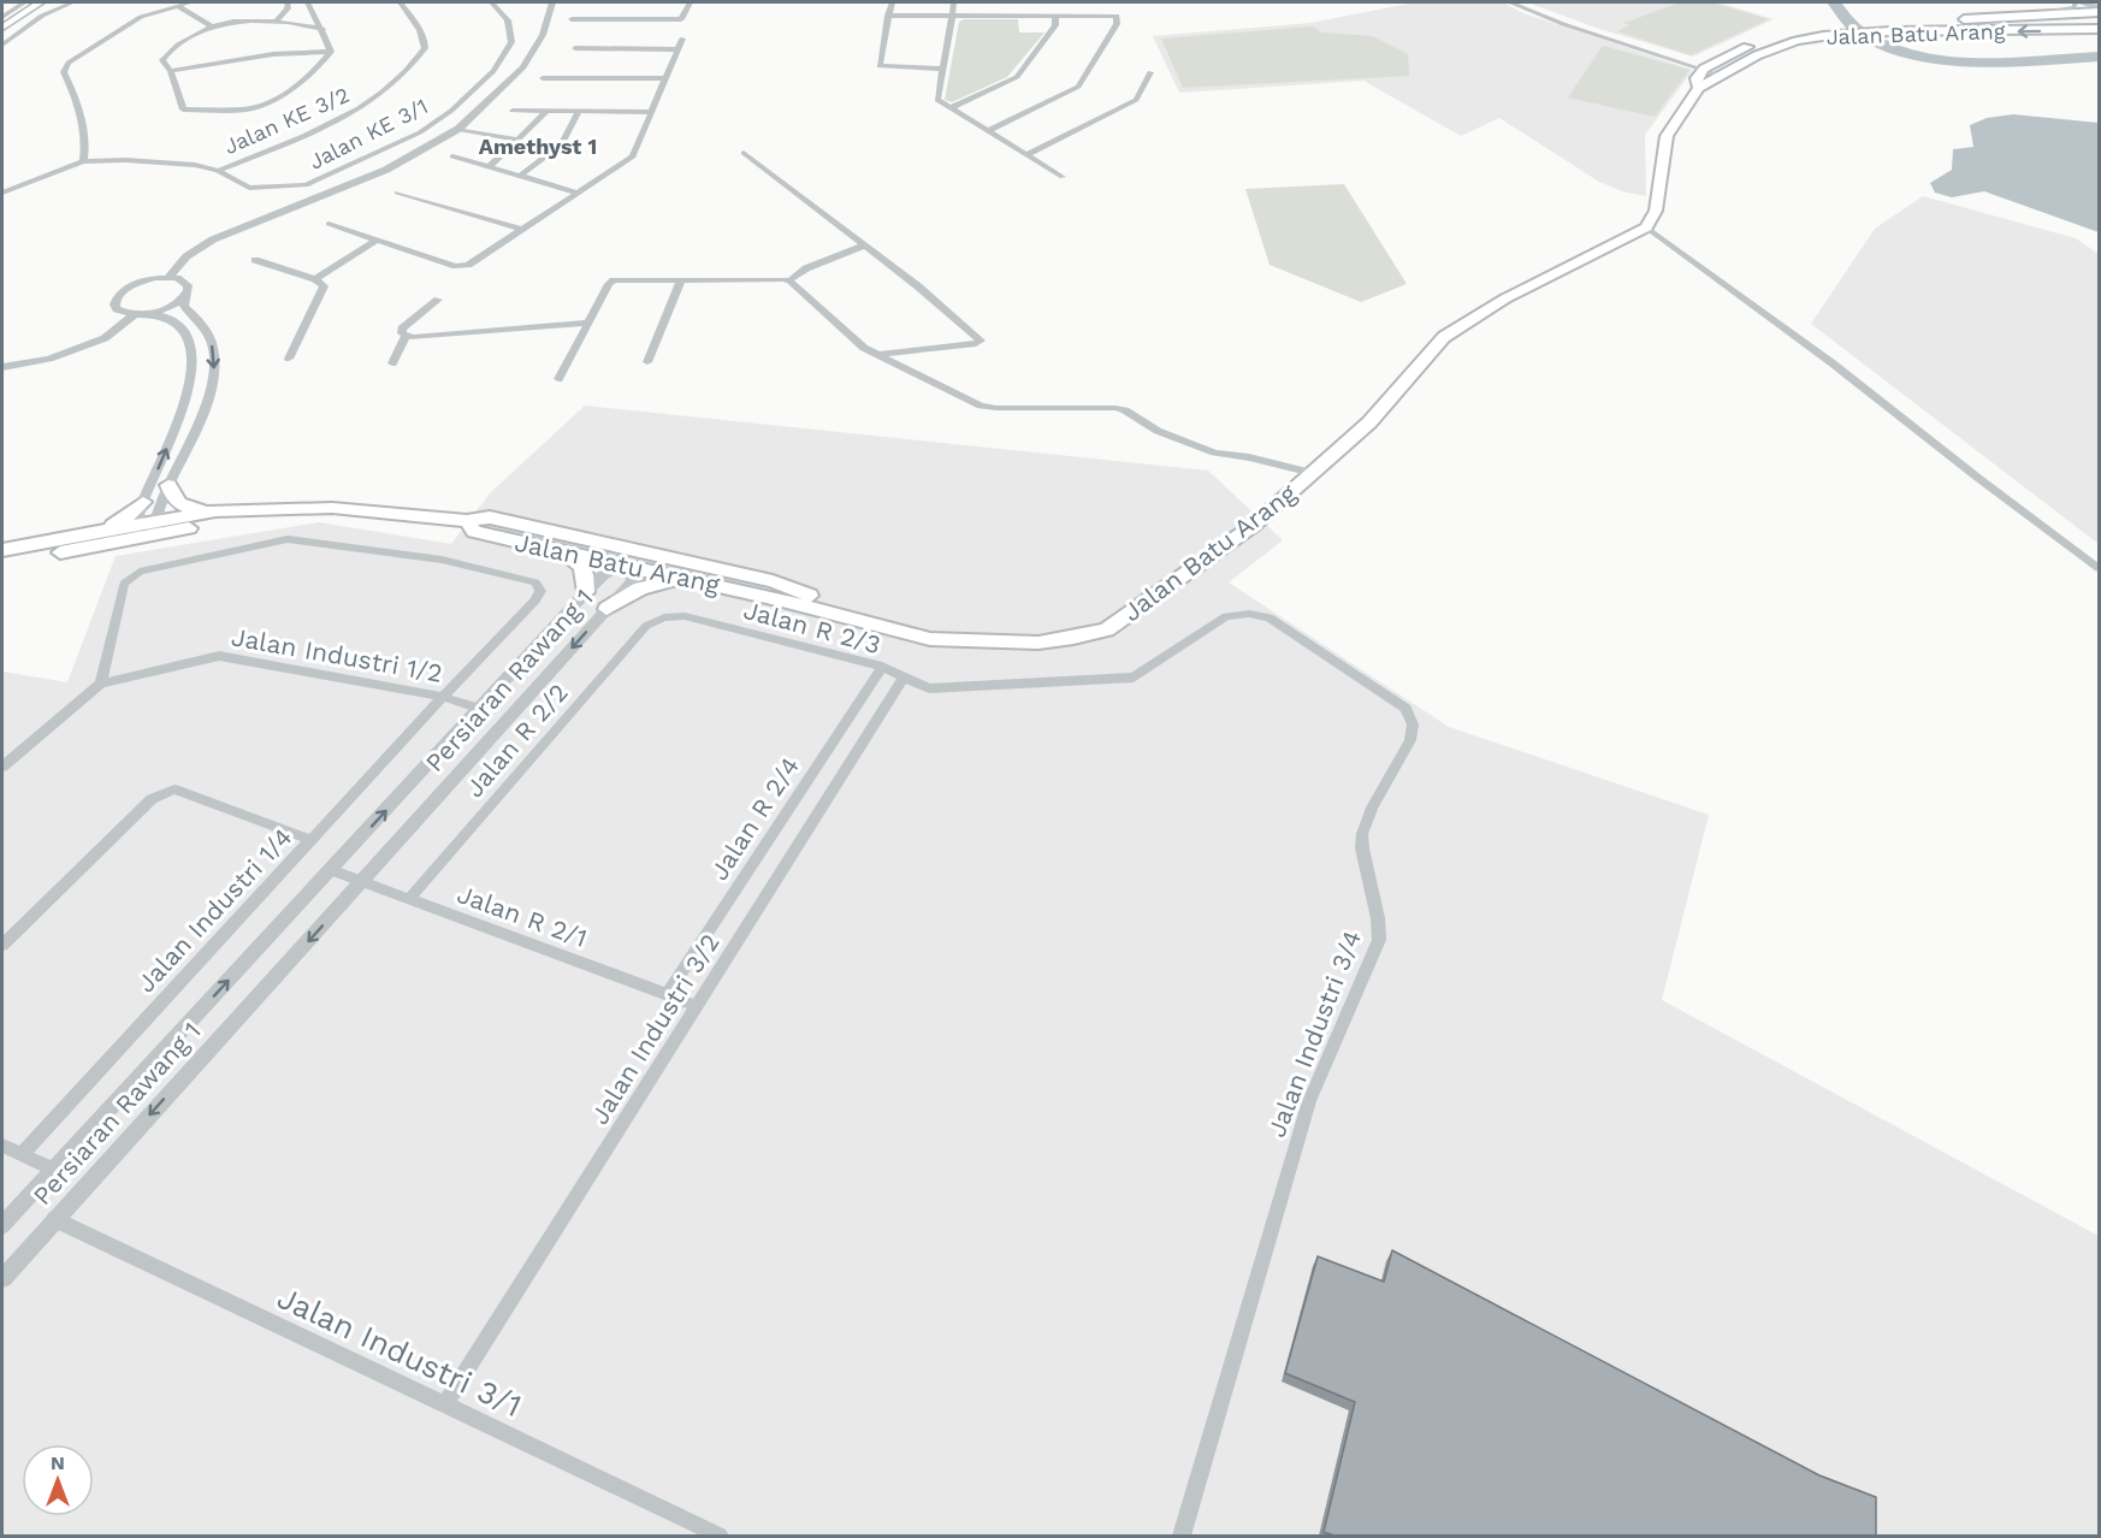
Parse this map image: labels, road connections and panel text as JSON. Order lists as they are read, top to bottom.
{
  "streets": {
    "main road": ["Jalan Batu Arang"],
    "street": [
      "Jalan KE 3/2",
      "Jalan KE 3/1",
      "Jalan R 2/3",
      "Jalan Industri 1/2",
      "Persiaran Rawang 1",
      "Jalan R 2/2",
      "Jalan R 2/4",
      "Jalan Industri 1/4",
      "Jalan R 2/1",
      "Jalan Industri 3/2",
      "Jalan Industri 3/4",
      "Jalan Industri 3/1"
    ]
  },
  "crossings": [
    ["Jalan Batu Arang", "Persiaran Rawang 1"],
    ["Jalan KE 3/2", "Jalan KE 3/1"],
    ["Jalan R 2/3", "Jalan R 2/2"],
    ["Jalan R 2/3", "Jalan R 2/4"],
    ["Jalan R 2/3", "Jalan Industri 3/2"],
    ["Jalan R 2/3", "Jalan Industri 3/4"],
    ["Jalan Industri 1/2", "Persiaran Rawang 1"],
    ["Jalan Industri 1/2", "Jalan Industri 1/4"],
    ["Persiaran Rawang 1", "Jalan R 2/1"],
    ["Persiaran Rawang 1", "Jalan Industri 3/1"],
    ["Jalan R 2/2", "Jalan R 2/1"],
    ["Jalan R 2/4", "Jalan R 2/1"],
    ["Jalan R 2/1", "Jalan Industri 3/2"],
    ["Jalan Industri 3/2", "Jalan Industri 3/4"],
    ["Jalan Industri 3/2", "Jalan Industri 3/1"]
  ],
  "districts": ["Amethyst 1"],
  "north": "top"
}
